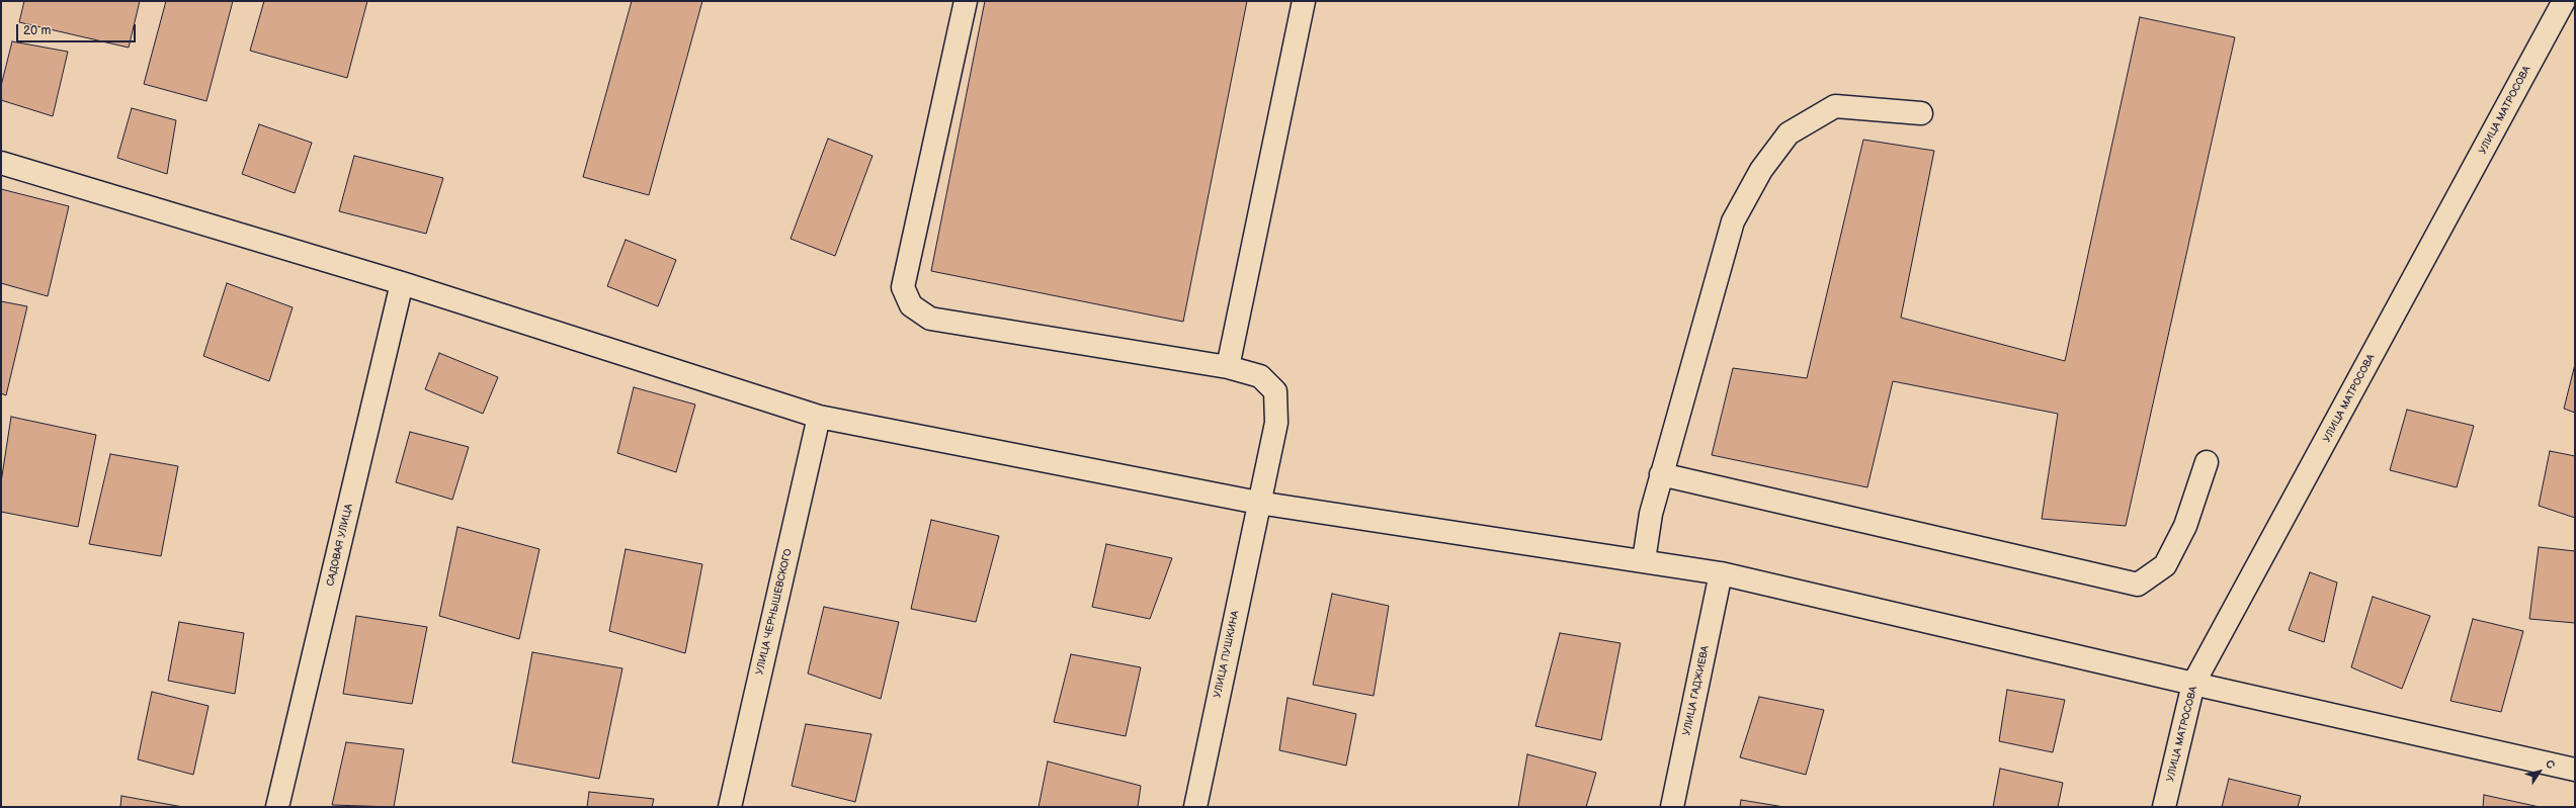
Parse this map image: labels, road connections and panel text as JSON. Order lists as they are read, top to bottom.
{
  "streets": {
    "street": [
      "УЛИЦА МАТРОСОВА",
      "САДОВАЯ УЛИЦА",
      "УЛИЦА ЧЕРНЫШЕВСКОГО",
      "УЛИЦА ПУШКИНА",
      "УЛИЦА ГАДЖИЕВА"
    ]
  },
  "scale_bar": "20 m",
  "north": "top right"
}
